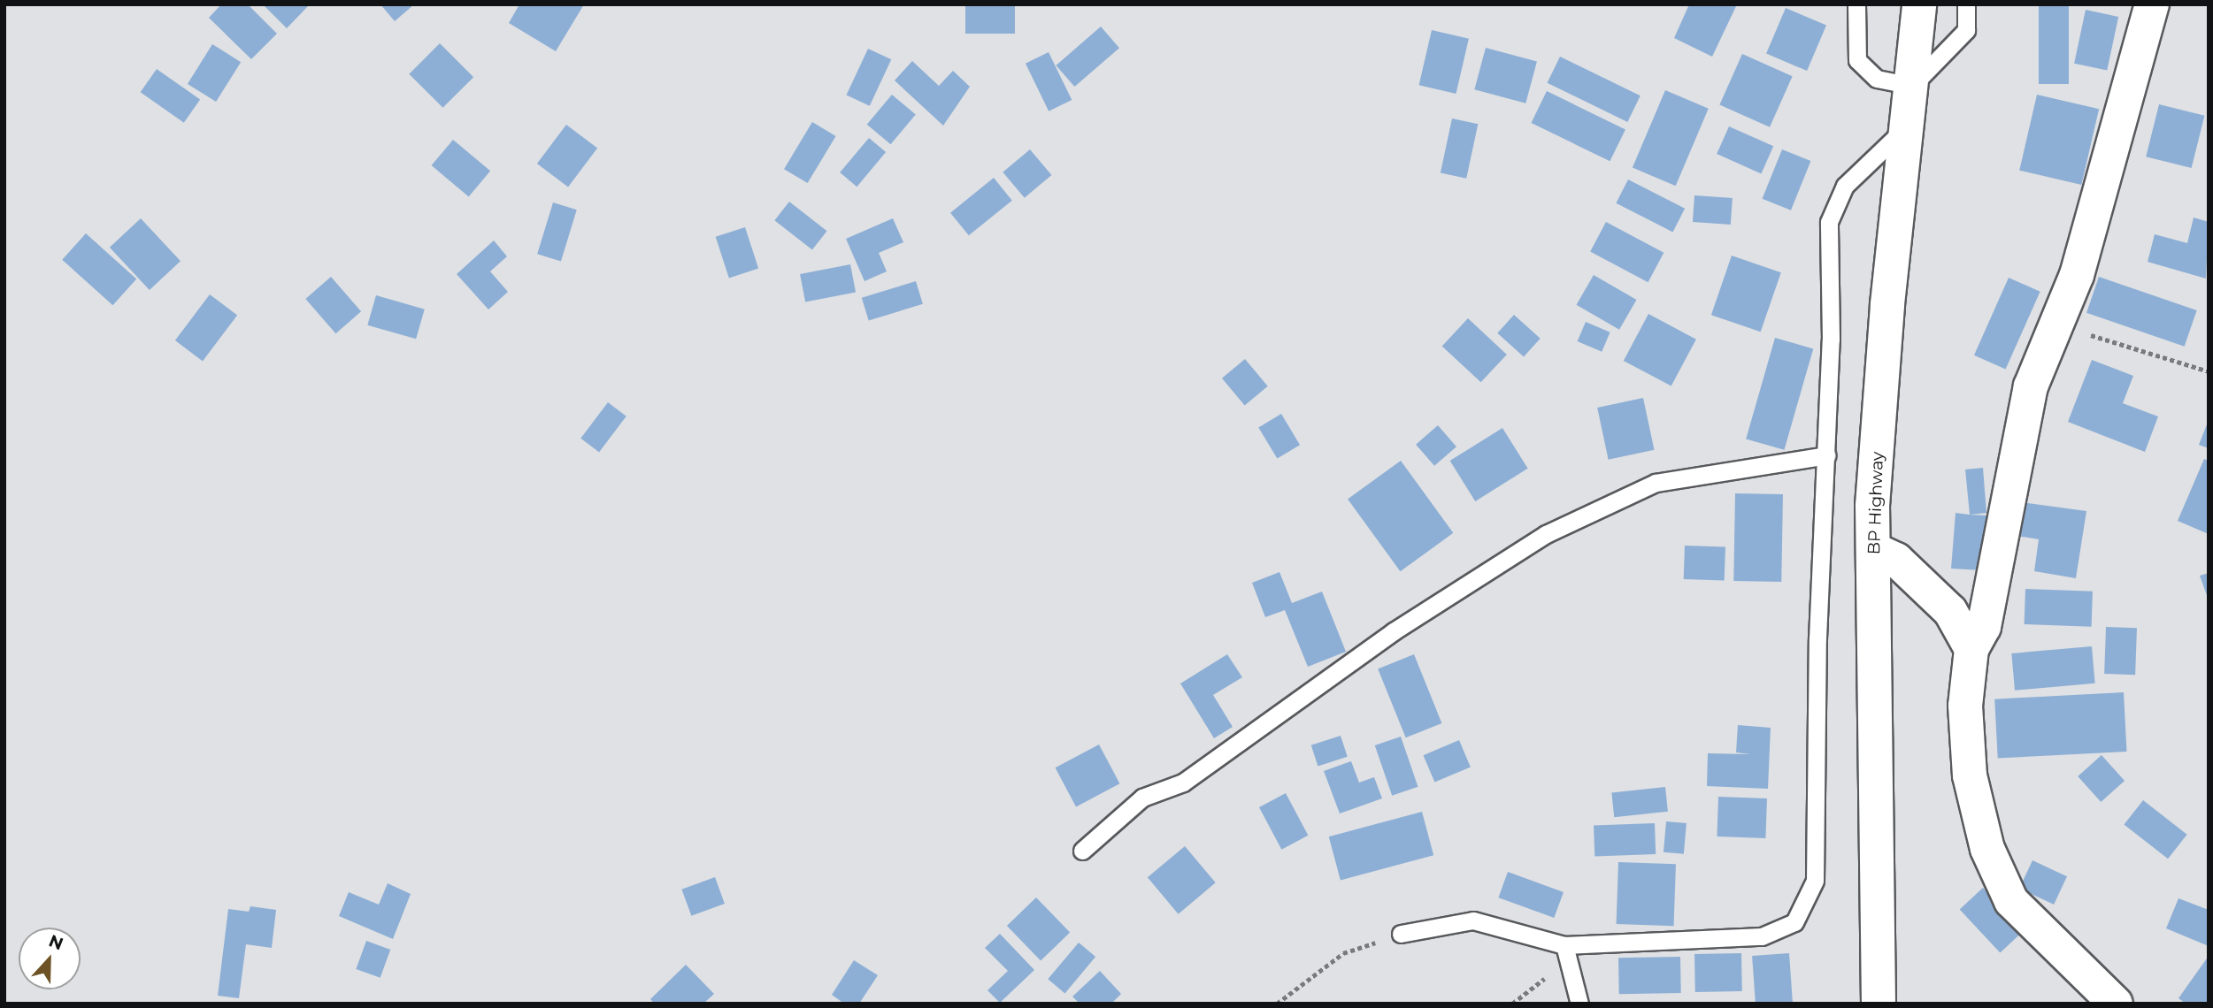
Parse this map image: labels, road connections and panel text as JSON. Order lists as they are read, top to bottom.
{
  "streets": {
    "main road": ["BP Highway"]
  },
  "north": "top"
}
